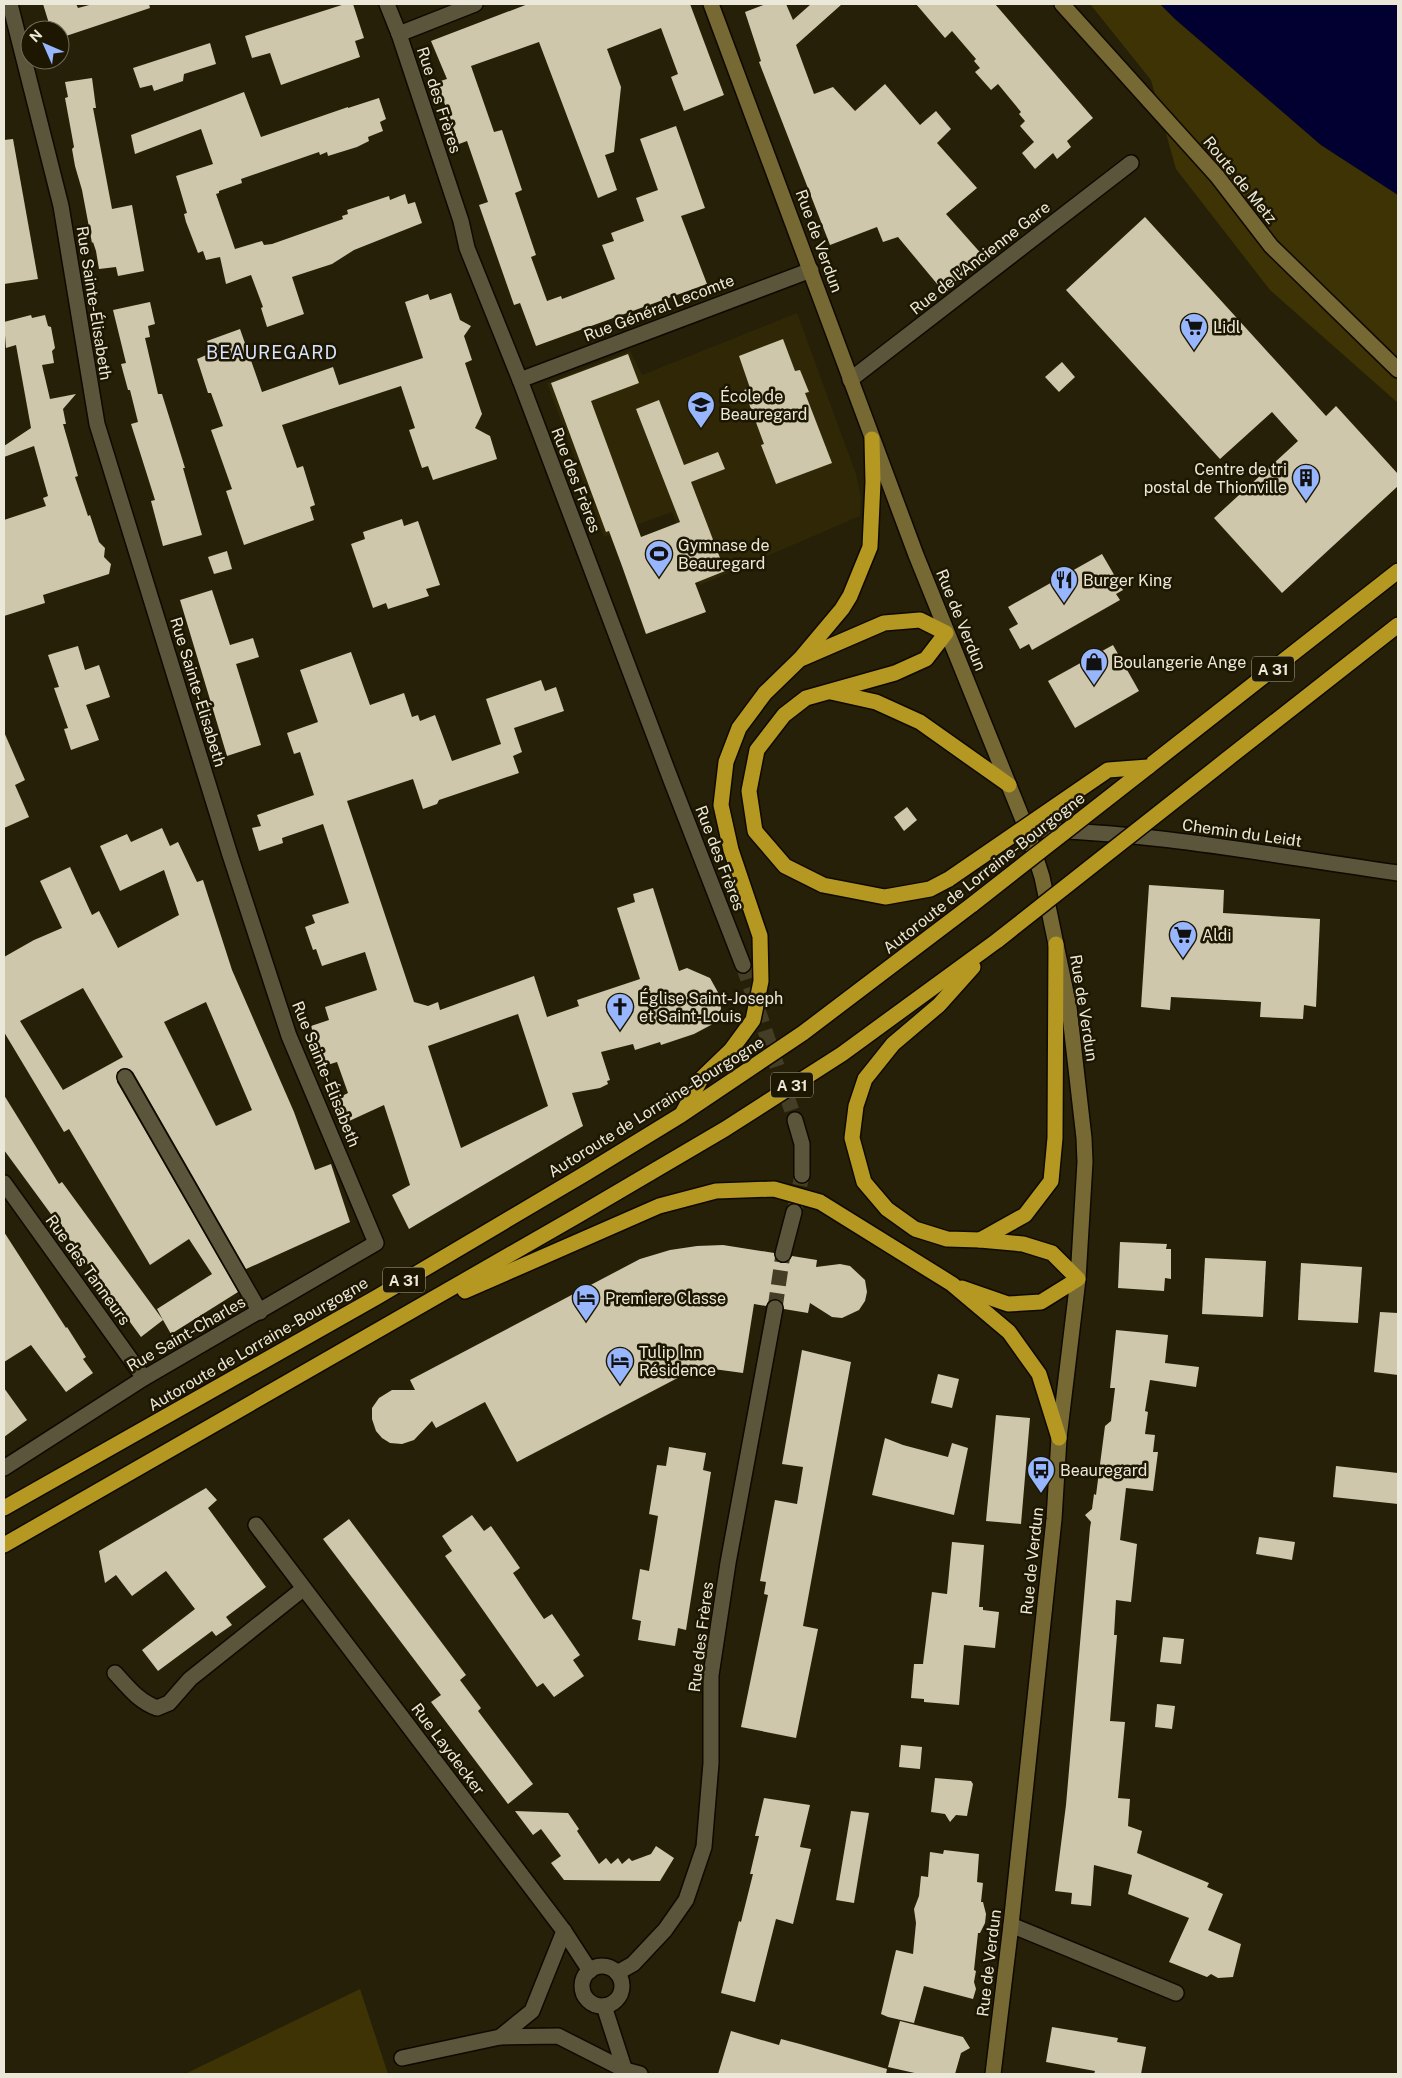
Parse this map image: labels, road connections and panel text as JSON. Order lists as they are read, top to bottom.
{
  "streets": {
    "highway": ["A 31", "Autoroute de Lorraine-Bourgogne"],
    "main road": ["Route de Metz", "Rue de Verdun"],
    "street": [
      "Rue des Frères",
      "Rue de l'Ancienne Gare",
      "Rue Sainte-Élisabeth",
      "Rue Général Lecomte",
      "Chemin du Leidt",
      "Rue des Tanneurs",
      "Rue Saint-Charles",
      "Rue Laydecker"
    ]
  },
  "crossings": [
    ["Rue des Frères", "Rue Général Lecomte"],
    ["Rue des Frères", "Rue Laydecker"],
    ["Rue de Verdun", "Rue de l'Ancienne Gare"],
    ["Rue de Verdun", "Rue Général Lecomte"],
    ["Rue de Verdun", "Chemin du Leidt"],
    ["Rue Sainte-Élisabeth", "Rue Saint-Charles"],
    ["Rue des Tanneurs", "Rue Saint-Charles"]
  ],
  "districts": ["BEAUREGARD"],
  "places": {
    "supermarket": ["Lidl", "Aldi"],
    "school or university": ["École de Beauregard"],
    "building": ["Centre de tri postal de Thionville"],
    "sports": ["Gymnase de Beauregard"],
    "restaurant": ["Burger King"],
    "shop": ["Boulangerie Ange"],
    "church": ["Église Saint-Joseph et Saint-Louis"],
    "hotel": ["Premiere Classe", "Tulip Inn Résidence"],
    "bus stop": ["Beauregard"]
  },
  "north": "top left"
}
